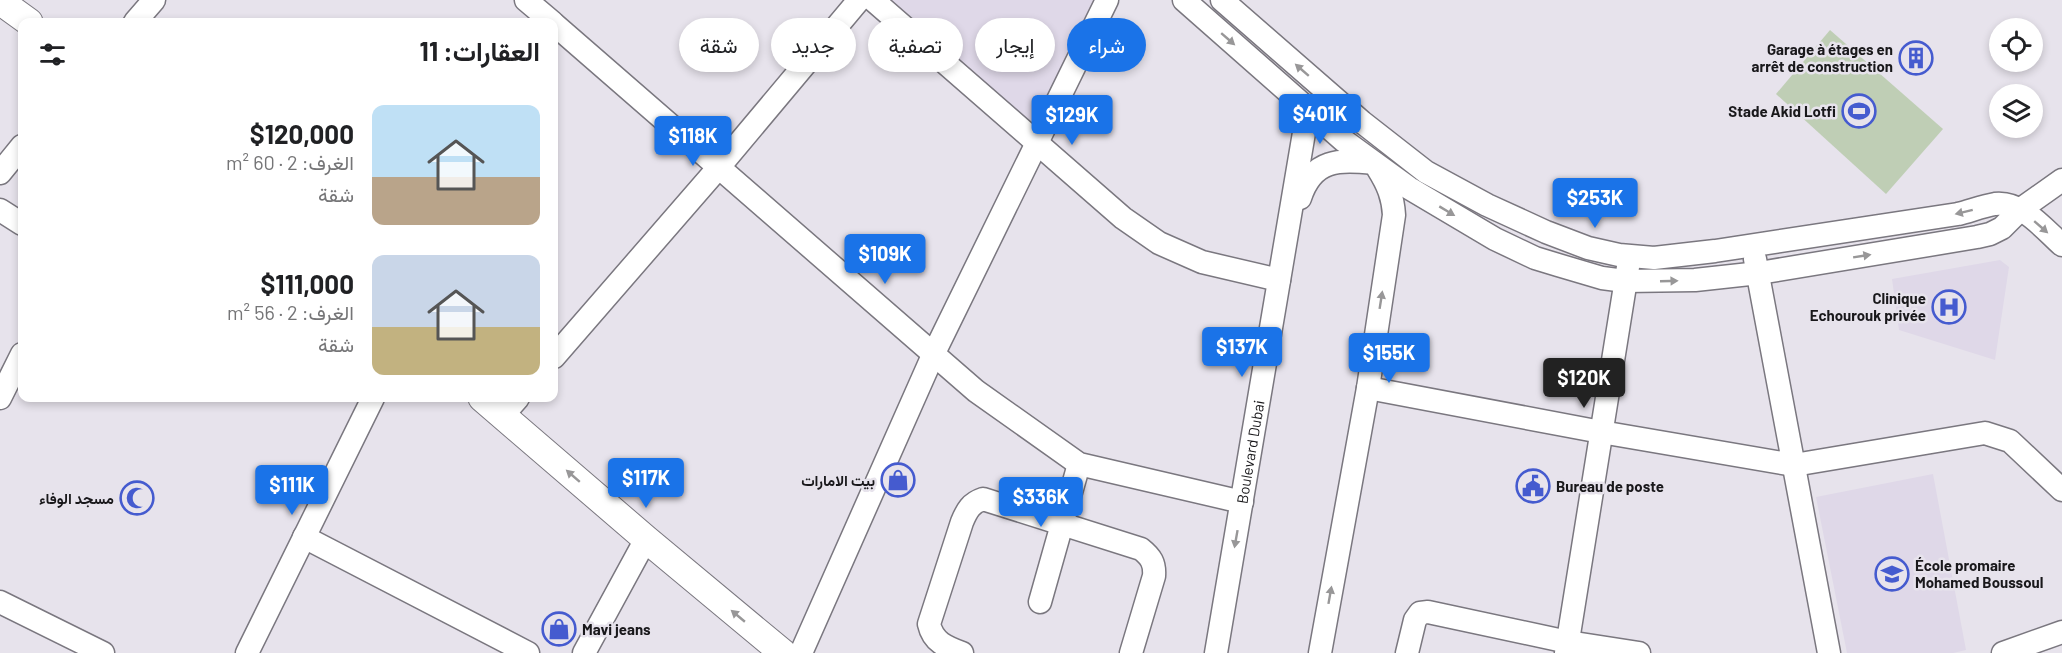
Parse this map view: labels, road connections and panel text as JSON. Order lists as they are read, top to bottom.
{
  "streets": {
    "street": ["Boulevard Dubai"]
  },
  "places": {
    "building": ["Garage à étages en arrêt de construction"],
    "sports": ["Stade Akid Lotfi"],
    "hospital": ["Clinique Echourouk privée"],
    "shop": ["بيت الامارات", "Mavi jeans"],
    "public building": ["Bureau de poste"],
    "mosque": ["مسجد الوفاء"],
    "school or university": ["École promaire Mohamed Boussoul"]
  },
  "page": {
    "chip": [
      "شراء",
      "إيجار",
      "تصفية",
      "جديد",
      "شقة"
    ],
    "heading": "العقارات: 11",
    "list": [
      {
        "name": "$120,000",
        "note": "الغرف: 2 · 60 m² · شقة"
      },
      {
        "name": "$111,000",
        "note": "الغرف: 2 · 56 m² · شقة"
      }
    ],
    "price": [
      "$401K",
      "$129K",
      "$118K",
      "$253K",
      "$109K",
      "$137K",
      "$155K",
      "$120K",
      "$117K",
      "$111K",
      "$336K"
    ]
  }
}
